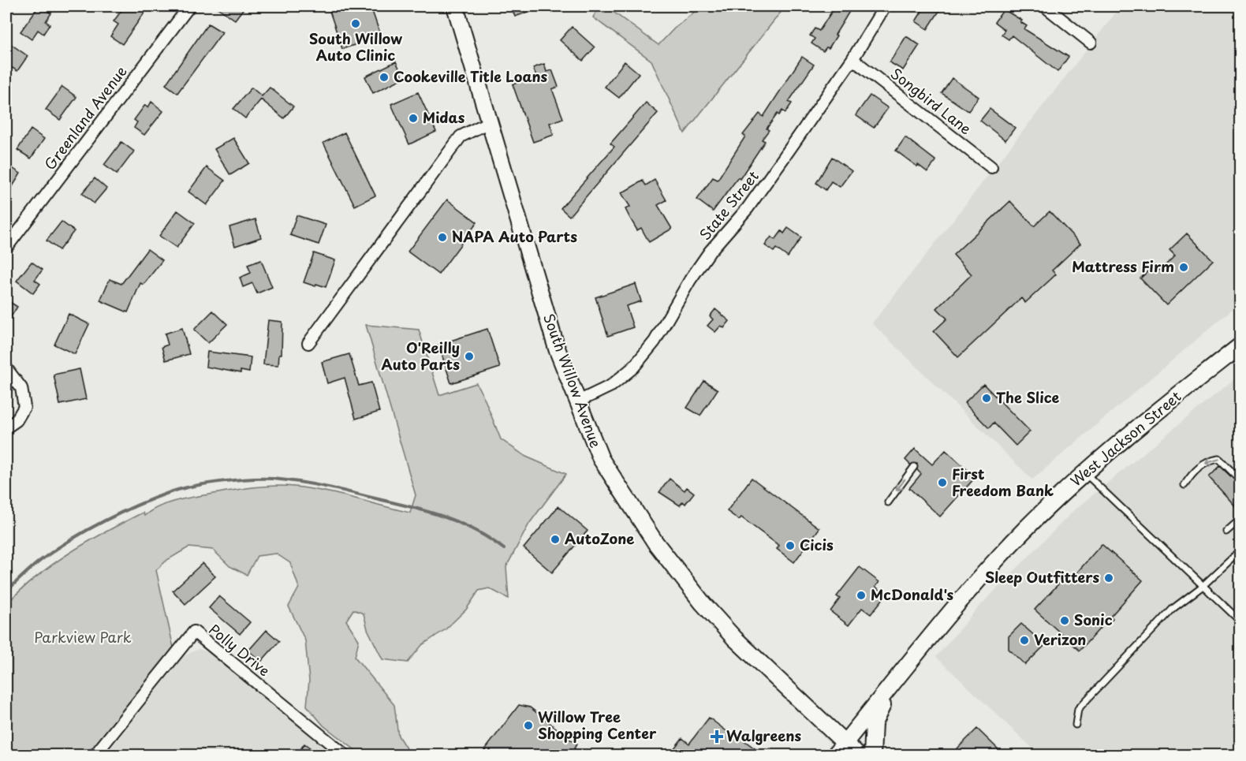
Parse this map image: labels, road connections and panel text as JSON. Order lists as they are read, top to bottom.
{
  "streets": {
    "main road": ["South Willow Avenue", "West Jackson Street"],
    "street": [
      "Songbird Lane",
      "Greenland Avenue",
      "State Street",
      "Polly Drive"
    ]
  },
  "crossings": [
    ["Songbird Lane", "State Street"],
    ["State Street", "South Willow Avenue"],
    ["South Willow Avenue", "West Jackson Street"]
  ],
  "parks": ["Parkview Park"],
  "places": {
    "other": [
      "South Willow Auto Clinic",
      "Cookeville Title Loans",
      "Midas",
      "NAPA Auto Parts",
      "Mattress Firm",
      "O'Reilly Auto Parts",
      "The Slice",
      "First Freedom Bank",
      "AutoZone",
      "Cicis",
      "Sleep Outfitters",
      "McDonald's",
      "Sonic",
      "Verizon",
      "Willow Tree Shopping Center"
    ],
    "health": ["Walgreens"]
  }
}
